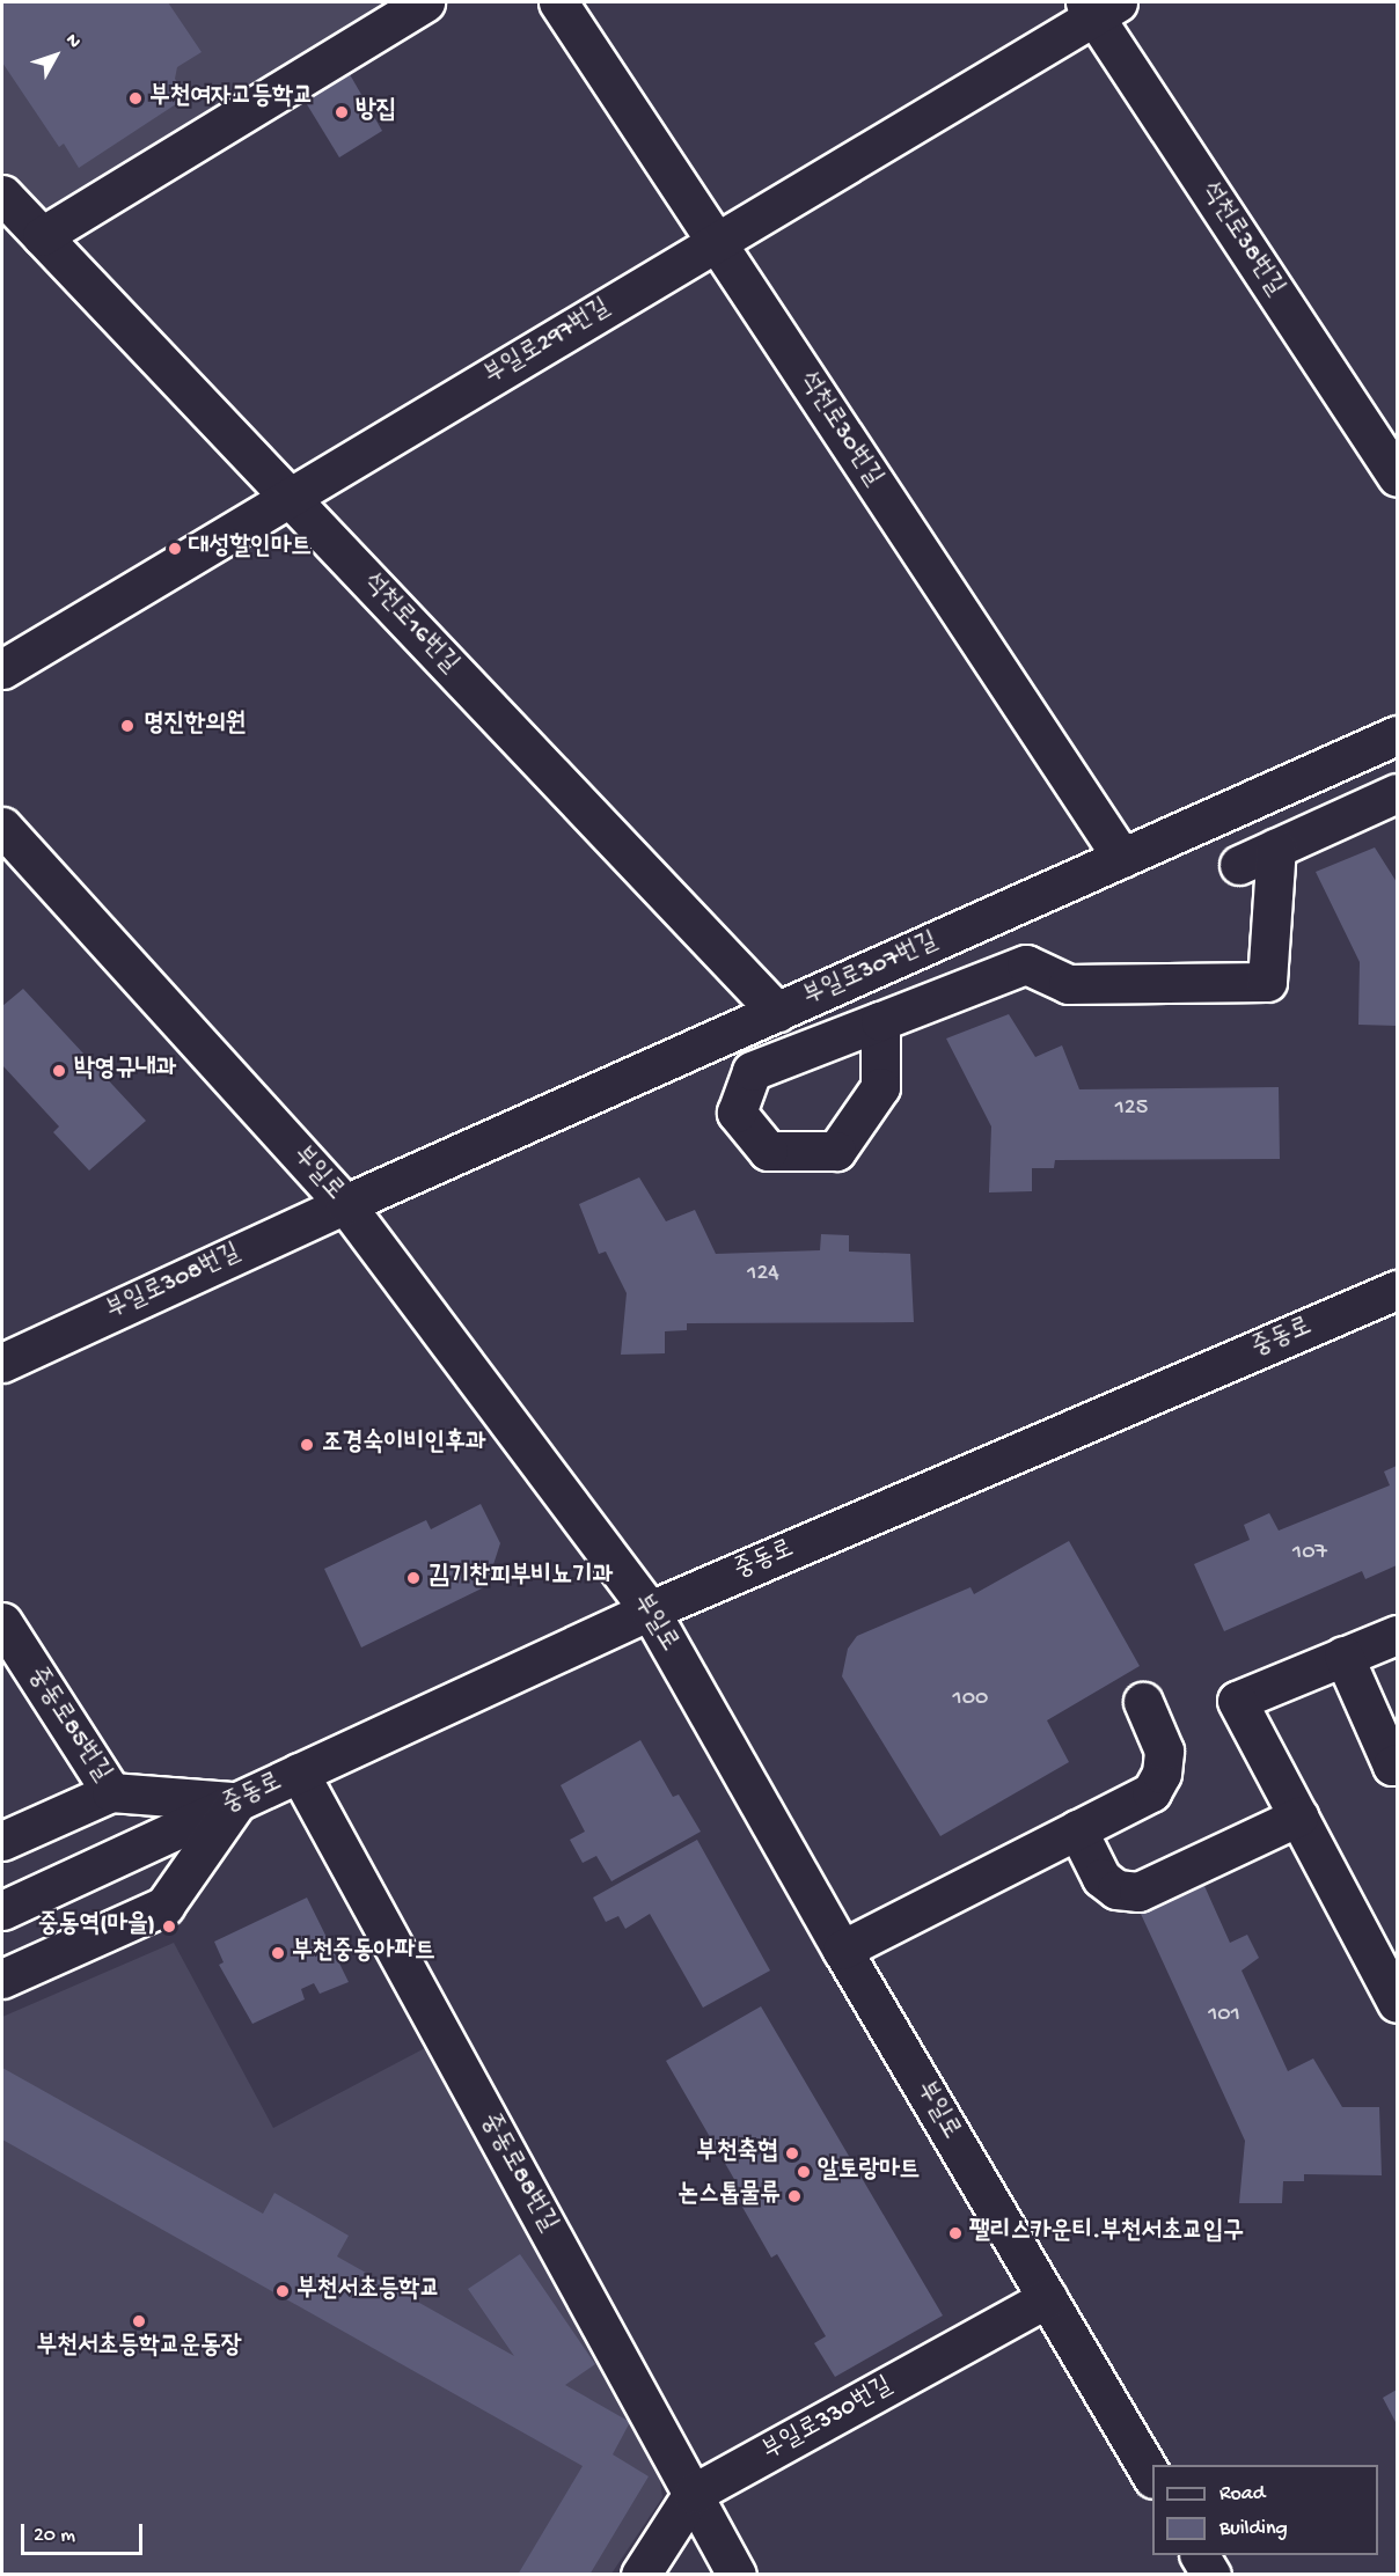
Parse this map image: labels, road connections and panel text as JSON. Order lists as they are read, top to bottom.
{
  "streets": {
    "street": [
      "석천로38번길",
      "부일로297번길",
      "석천로30번길",
      "석천로16번길",
      "부일로307번길",
      "부일로",
      "부일로308번길",
      "중동로",
      "중동로85번길",
      "중동로88번길",
      "부일로330번길"
    ]
  },
  "crossings": [
    ["석천로38번길", "부일로297번길"],
    ["부일로297번길", "석천로30번길"],
    ["부일로297번길", "석천로16번길"],
    ["석천로30번길", "부일로307번길"],
    ["석천로16번길", "부일로307번길"],
    ["부일로307번길", "부일로"],
    ["부일로307번길", "부일로308번길"],
    ["부일로", "부일로308번길"],
    ["부일로", "중동로"],
    ["부일로", "부일로330번길"],
    ["중동로", "중동로88번길"],
    ["중동로88번길", "부일로330번길"]
  ],
  "places": [
    "부천여자고등학교",
    "방집",
    "대성할인마트",
    "명진한의원",
    "박영규내과",
    "조경숙이비인후과",
    "김기찬피부비뇨기과",
    "중동역(마을)",
    "부천중동아파트",
    "부천축협",
    "알토랑마트",
    "논스톱물류",
    "팰리스카운티.부천서초교입구",
    "부천서초등학교",
    "부천서초등학교운동장"
  ],
  "house_numbers": [
    "125",
    "124",
    "107",
    "100",
    "101"
  ],
  "legend": ["Road", "Building"],
  "scale_bar": "20 m",
  "north": "top right"
}
